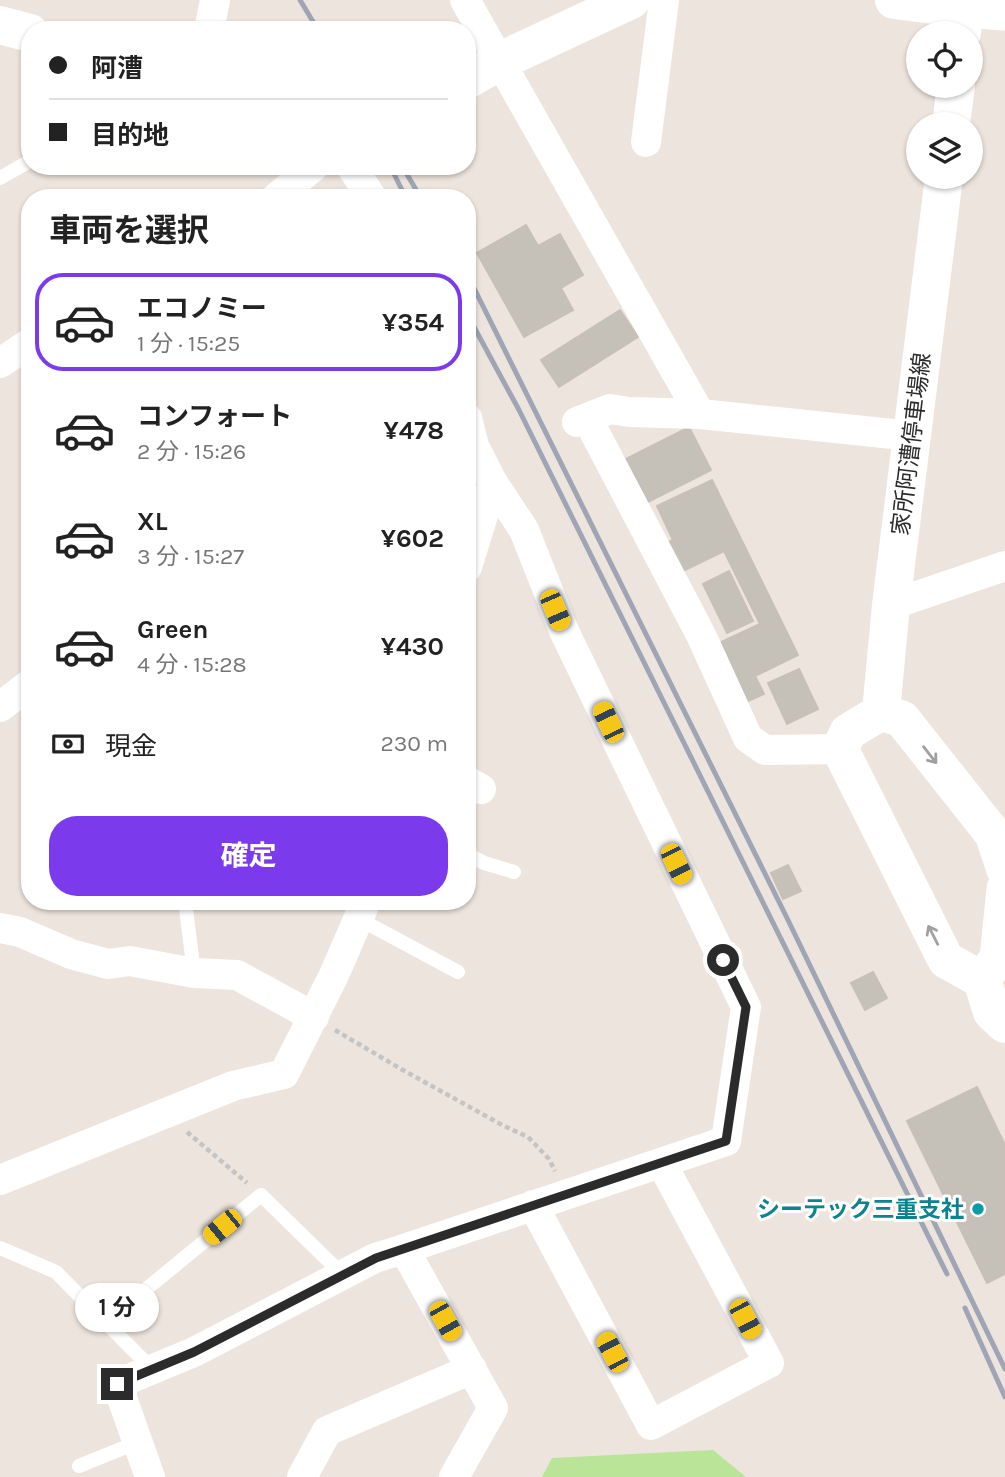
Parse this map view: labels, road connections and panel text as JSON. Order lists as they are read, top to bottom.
{
  "streets": {
    "main road": ["家所阿漕停車場線"]
  },
  "places": ["シーテック三重支社"],
  "page": {
    "banner": ["阿漕", "目的地"],
    "heading": "車両を選択",
    "list": [
      {
        "name": "エコノミー",
        "note": "1 分 · 15:25",
        "value": "¥354"
      },
      {
        "name": "コンフォート",
        "note": "2 分 · 15:26",
        "value": "¥478"
      },
      {
        "name": "XL",
        "note": "3 分 · 15:27",
        "value": "¥602"
      },
      {
        "name": "Green",
        "note": "4 分 · 15:28",
        "value": "¥430"
      }
    ],
    "pay": ["現金", "230 m"],
    "buttons": "確定",
    "bubble": "1 分"
  }
}
